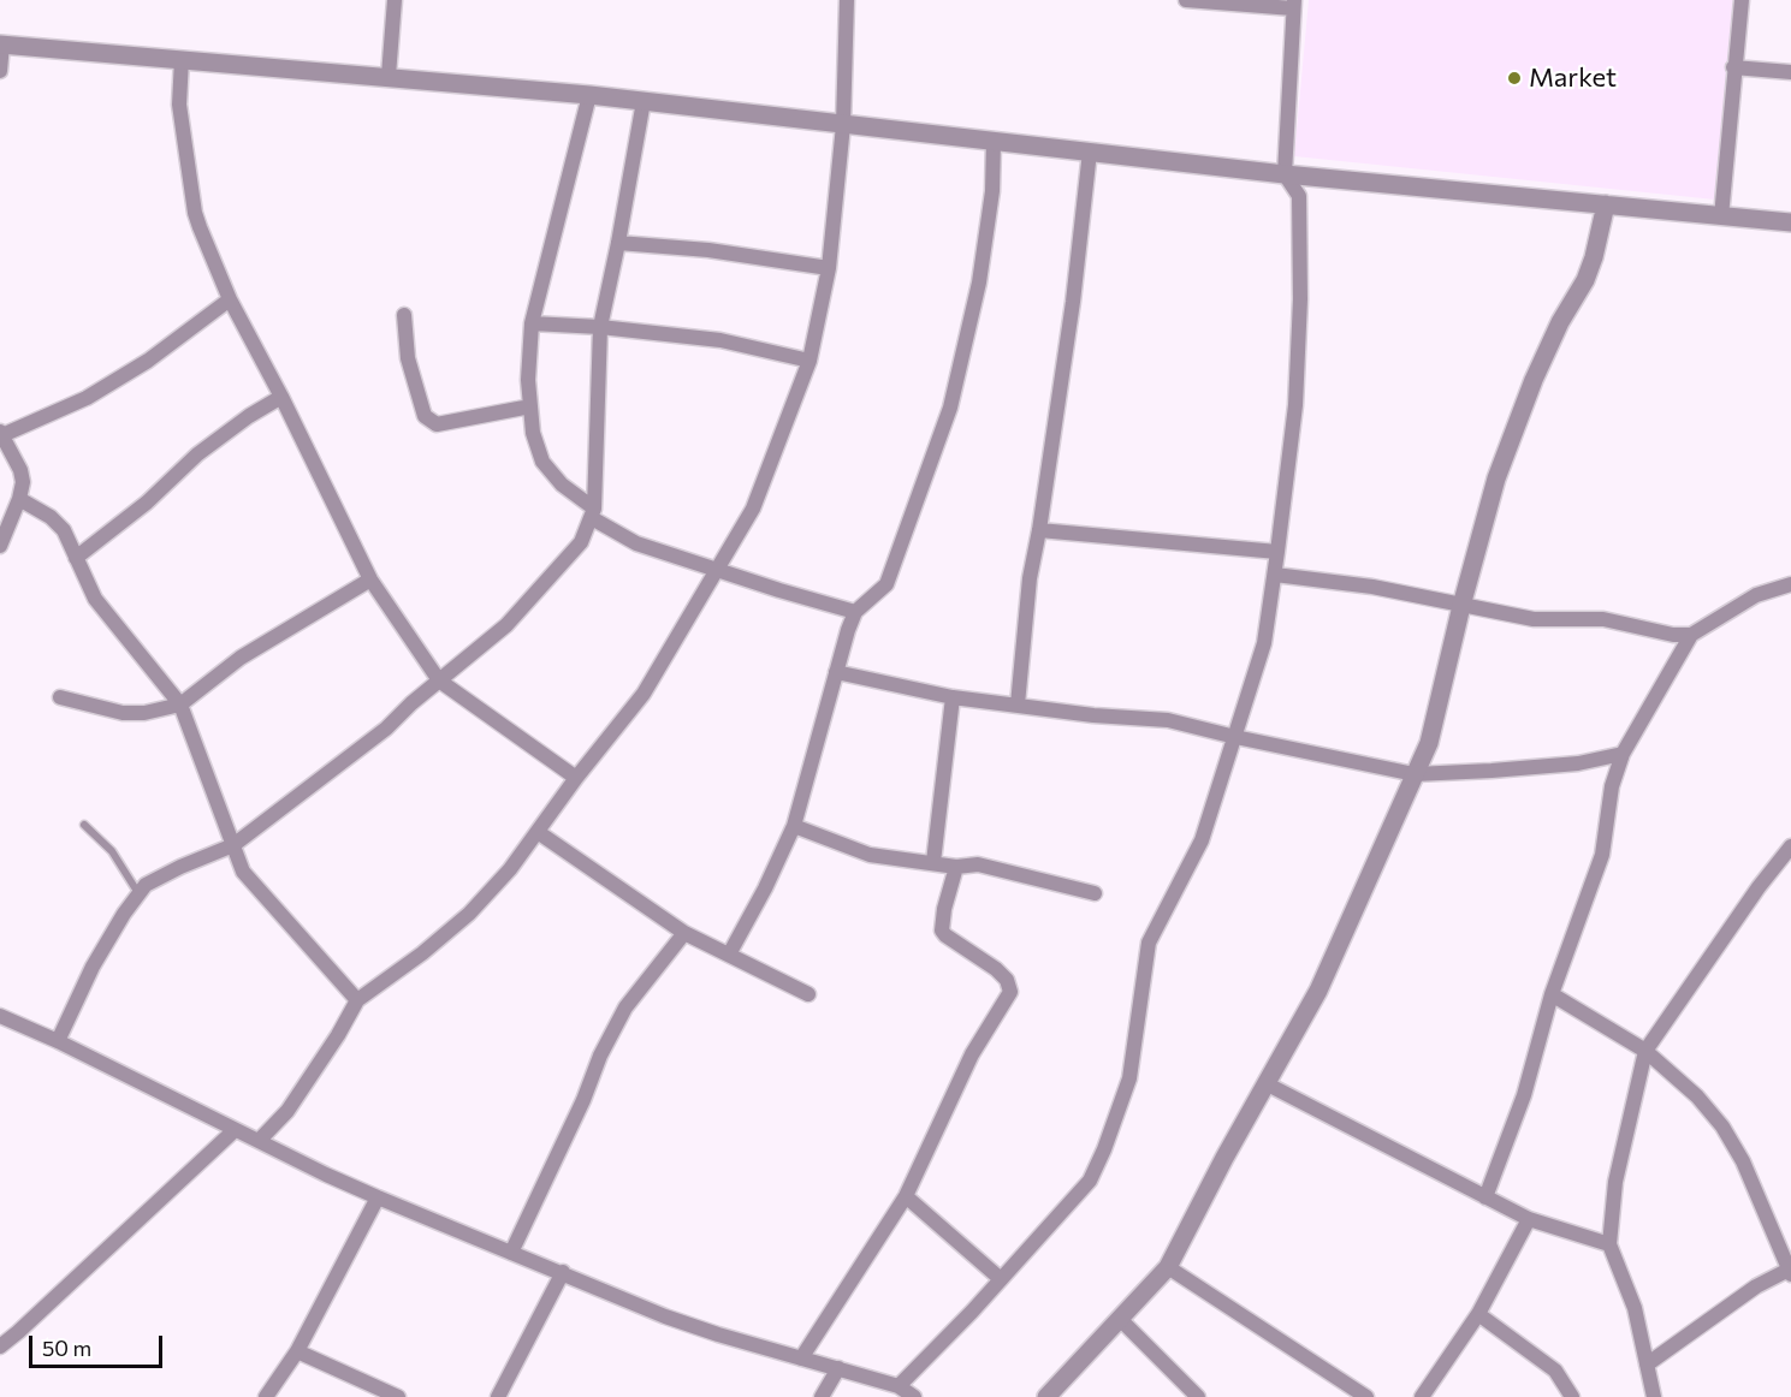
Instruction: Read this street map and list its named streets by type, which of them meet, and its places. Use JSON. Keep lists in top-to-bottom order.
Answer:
{
  "places": ["Market"],
  "scale_bar": "50 m"
}
